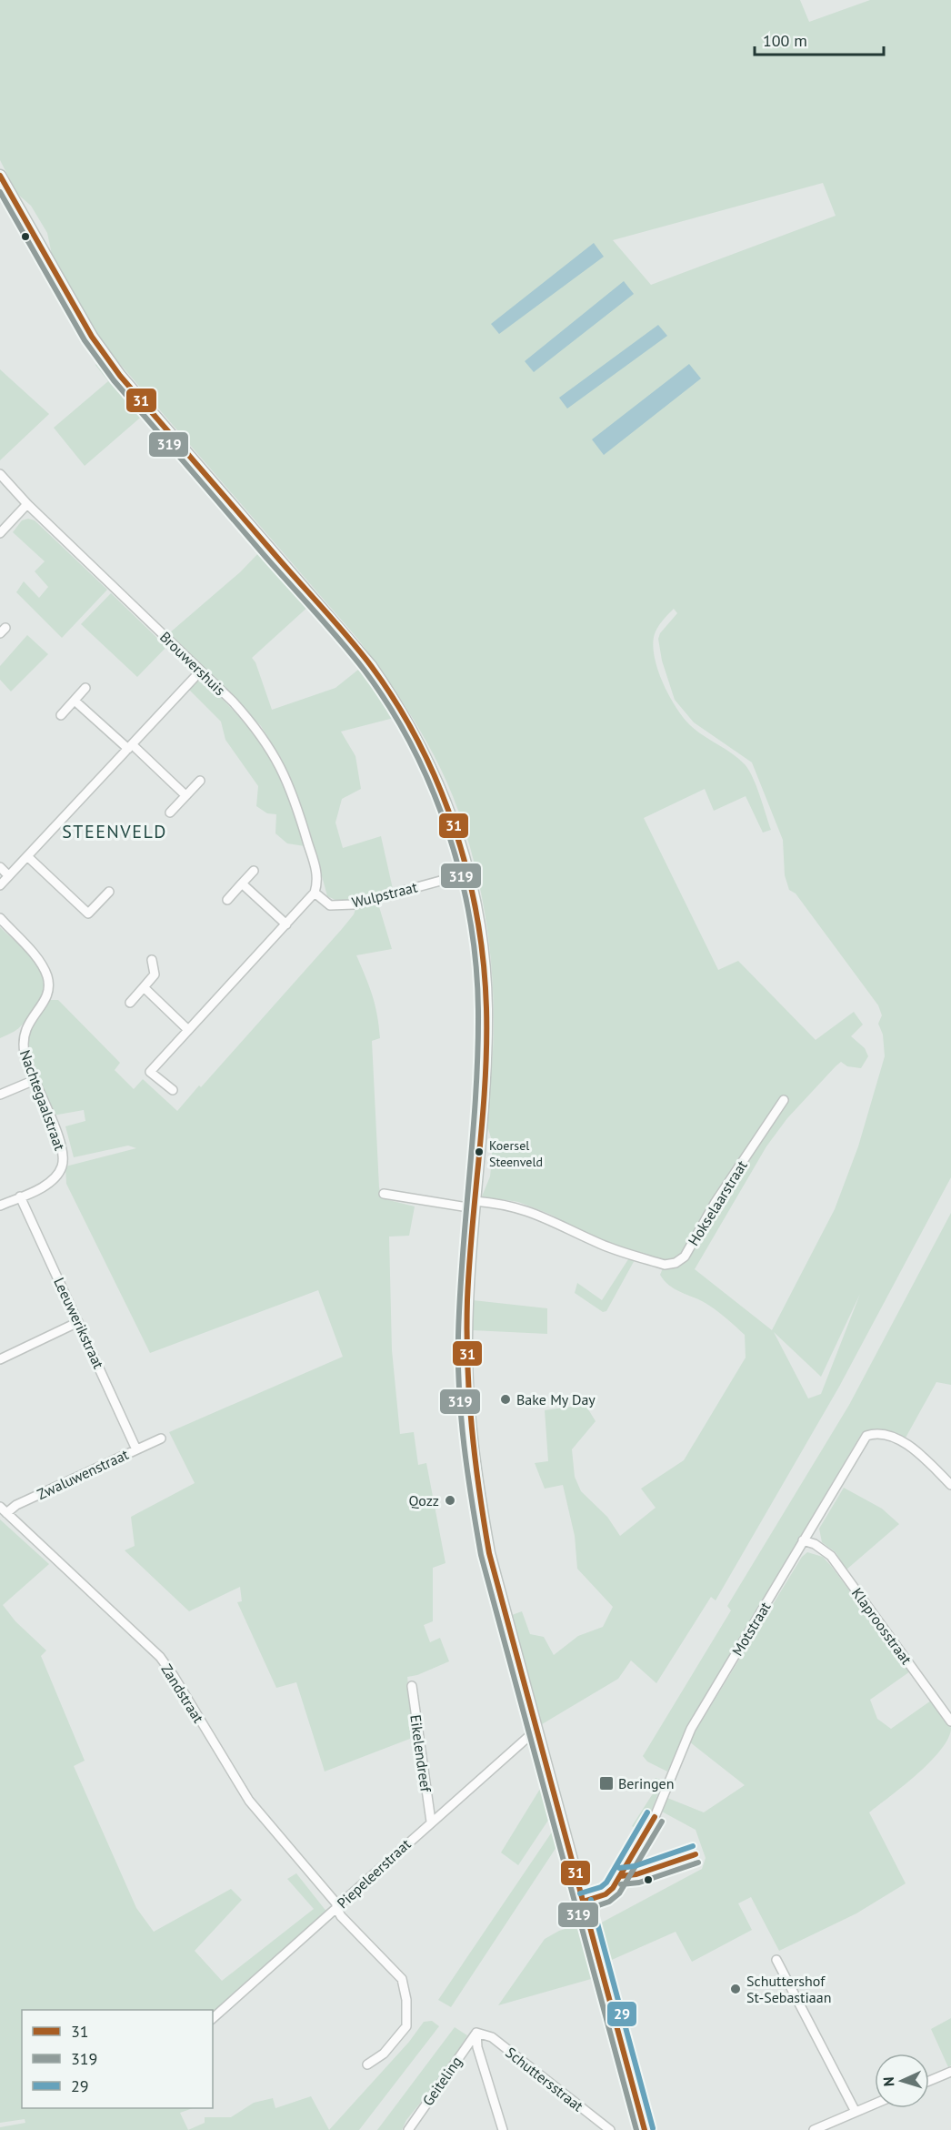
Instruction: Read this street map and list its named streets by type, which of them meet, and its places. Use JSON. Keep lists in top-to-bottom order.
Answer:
{
  "streets": {
    "street": [
      "Brouwershuis",
      "Wulpstraat",
      "Nachtegaalstraat",
      "Hokselaarstraat",
      "Leeuwerikstraat",
      "Zwaluwenstraat",
      "Klaproosstraat",
      "Motstraat",
      "Zandstraat",
      "Eikelendreef",
      "Piepeleerstraat",
      "Schuttersstraat",
      "Geiteling"
    ]
  },
  "crossings": [
    ["Brouwershuis", "Wulpstraat"],
    ["Nachtegaalstraat", "Leeuwerikstraat"],
    ["Leeuwerikstraat", "Zwaluwenstraat"],
    ["Zwaluwenstraat", "Zandstraat"],
    ["Klaproosstraat", "Motstraat"],
    ["Zandstraat", "Piepeleerstraat"],
    ["Eikelendreef", "Piepeleerstraat"],
    ["Schuttersstraat", "Geiteling"]
  ],
  "districts": ["STEENVELD"],
  "places": {
    "other": [
      "Koersel Steenveld",
      "Bake My Day",
      "Qozz",
      "Schuttershof St-Sebastiaan"
    ],
    "transit": ["Beringen"]
  },
  "lines": ["transit line 31", "transit line 319", "transit line 29"],
  "legend": ["31", "319", "29"],
  "scale_bar": "100 m",
  "north": "left"
}
